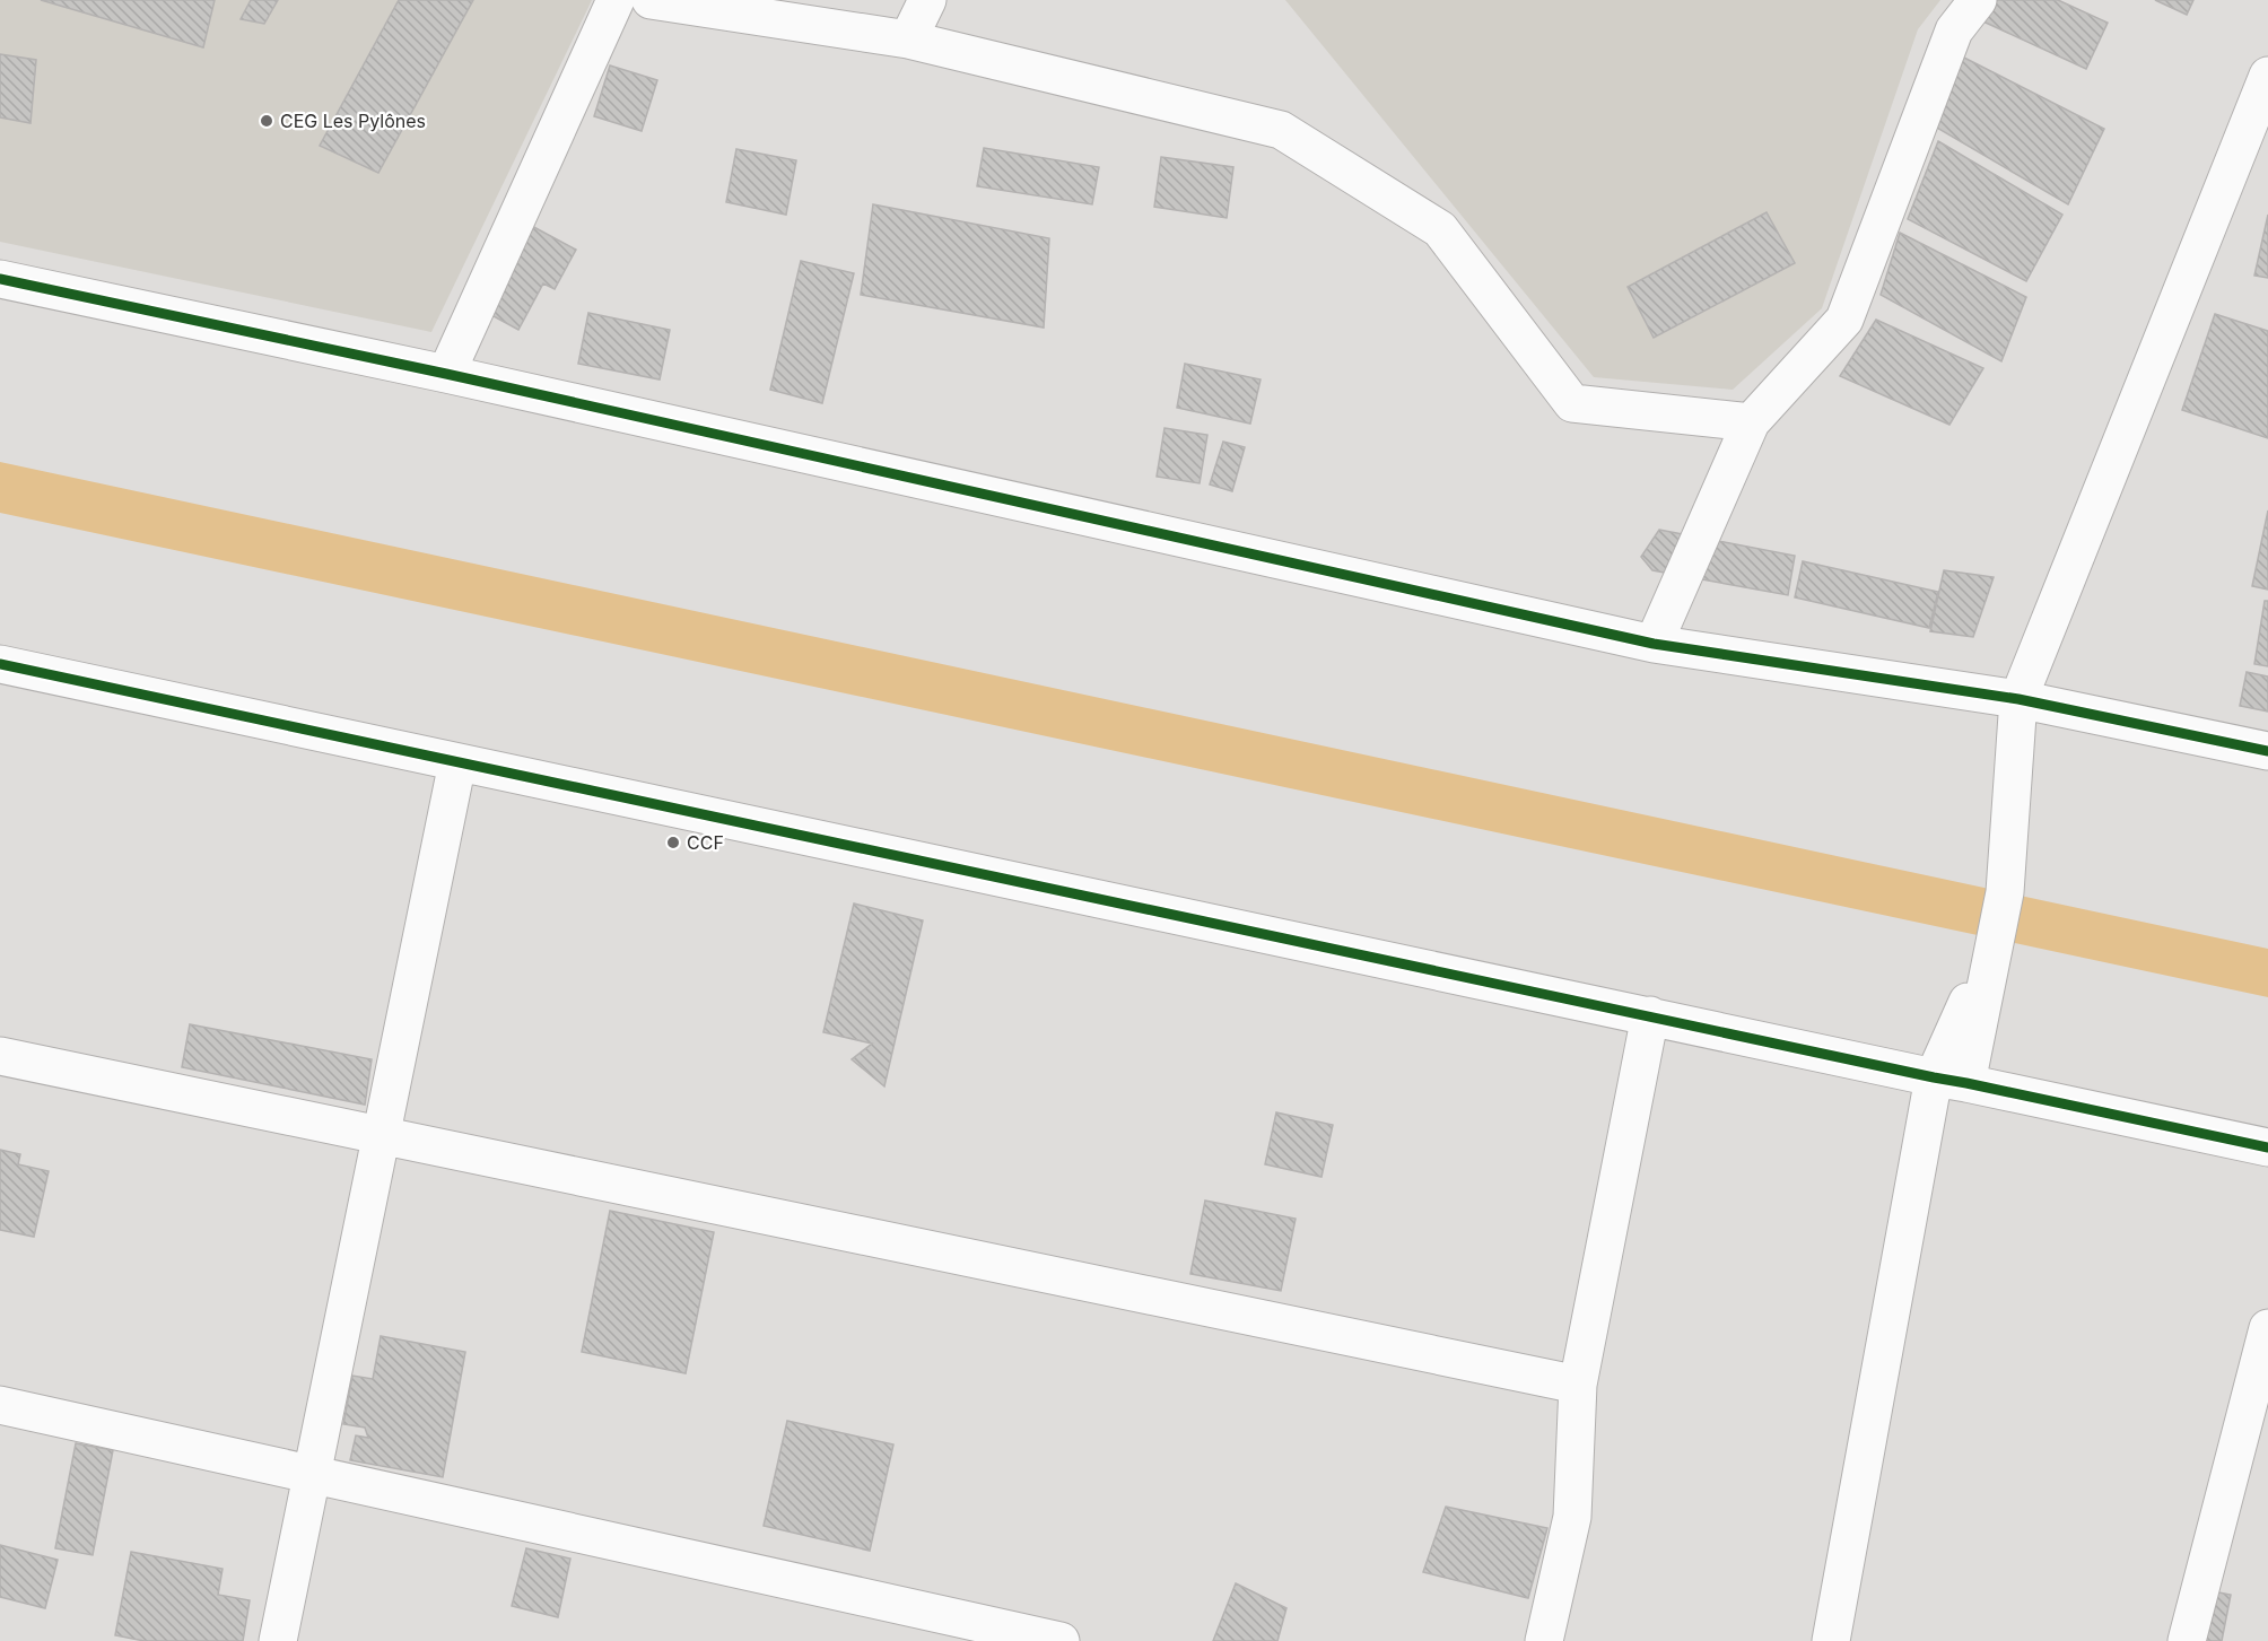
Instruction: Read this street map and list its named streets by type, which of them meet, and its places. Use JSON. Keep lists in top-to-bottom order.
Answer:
{
  "places": ["CEG Les Pylônes", "CCF"]
}
